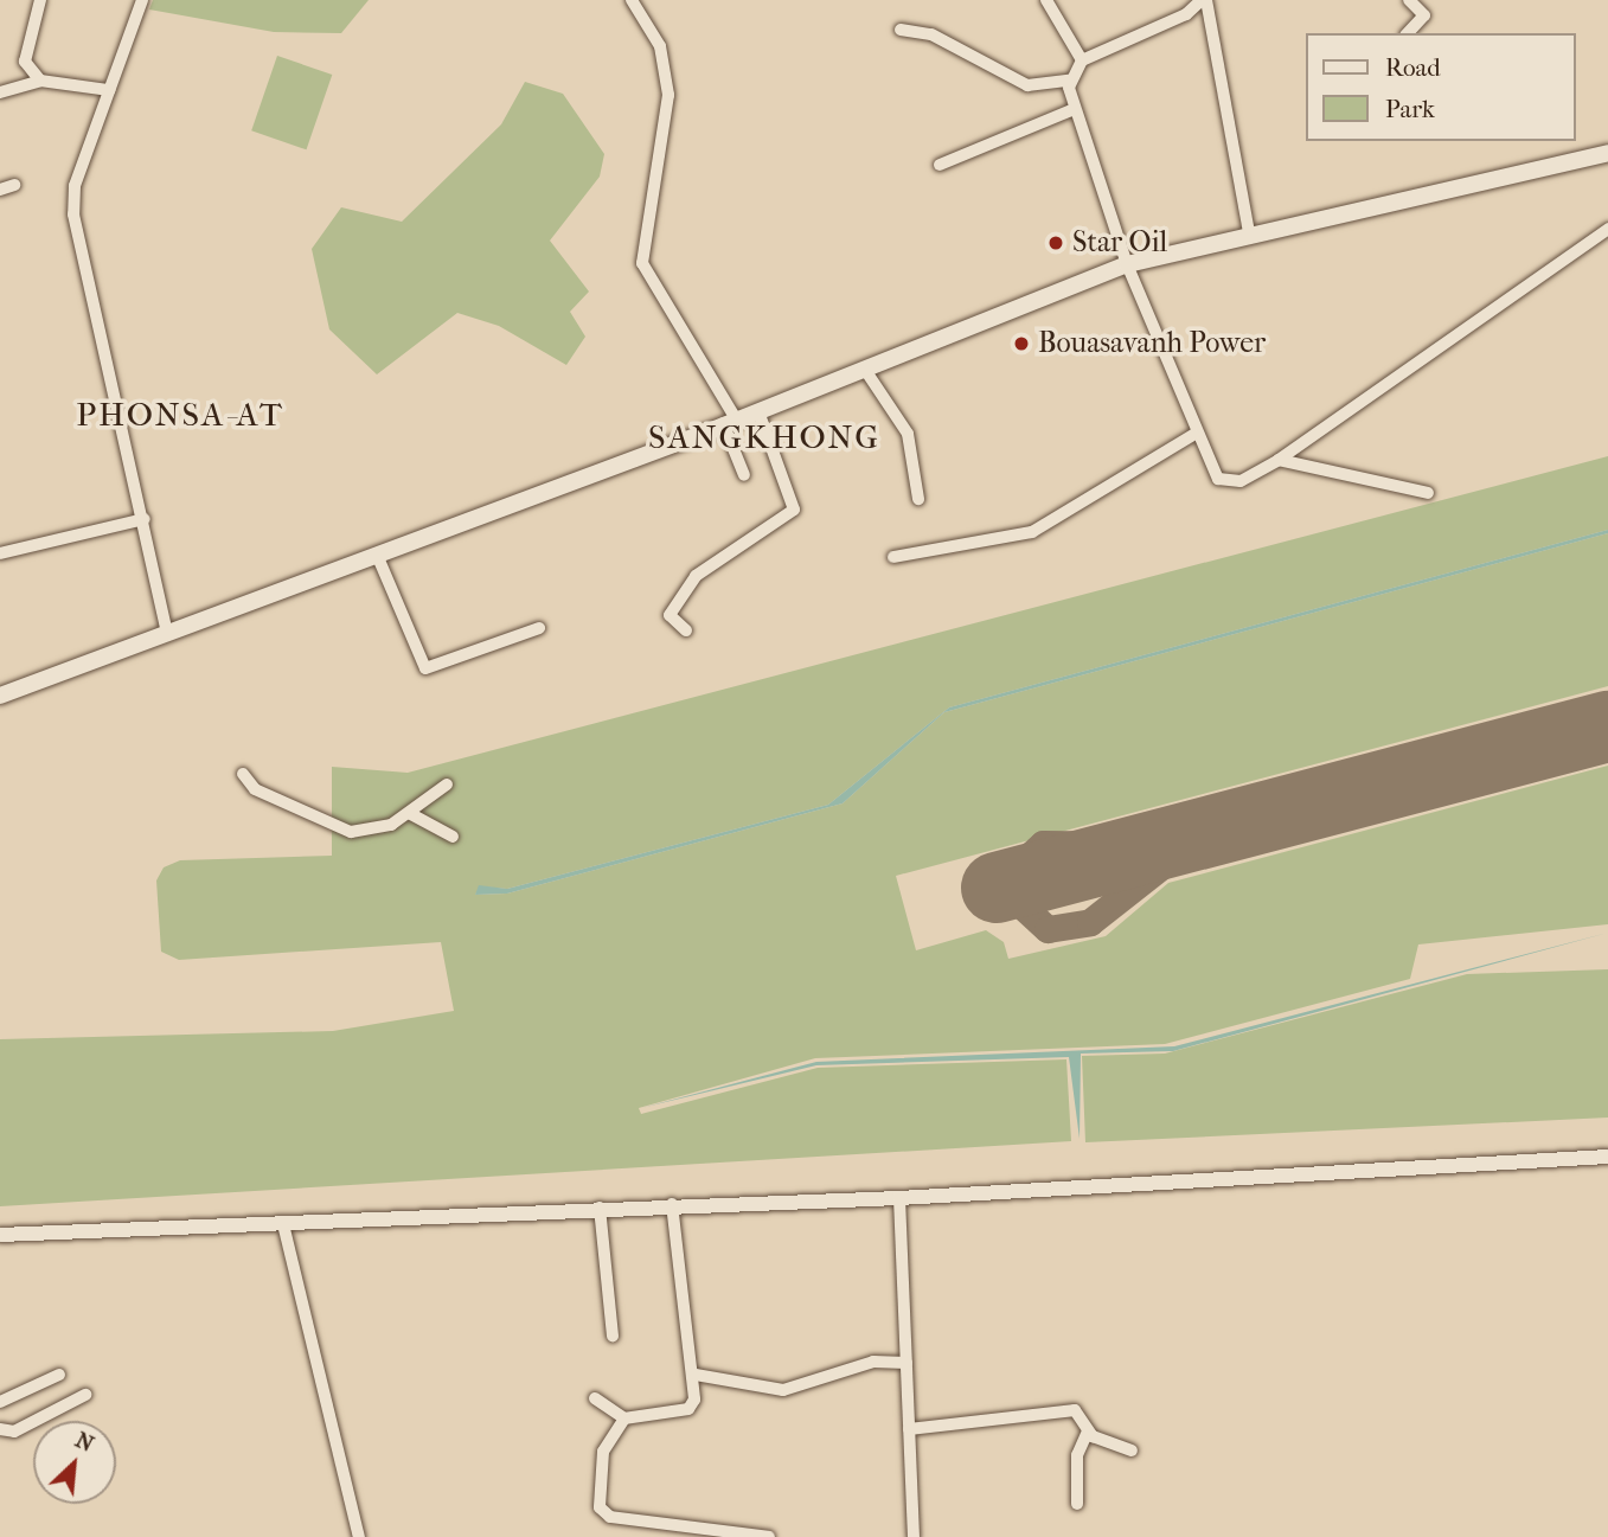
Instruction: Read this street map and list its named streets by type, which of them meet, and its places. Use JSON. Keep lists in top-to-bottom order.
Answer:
{
  "districts": ["PHONSA-AT", "SANGKHONG"],
  "places": ["Star Oil", "Bouasavanh Power"],
  "legend": ["Road", "Park"],
  "north": "top right"
}
